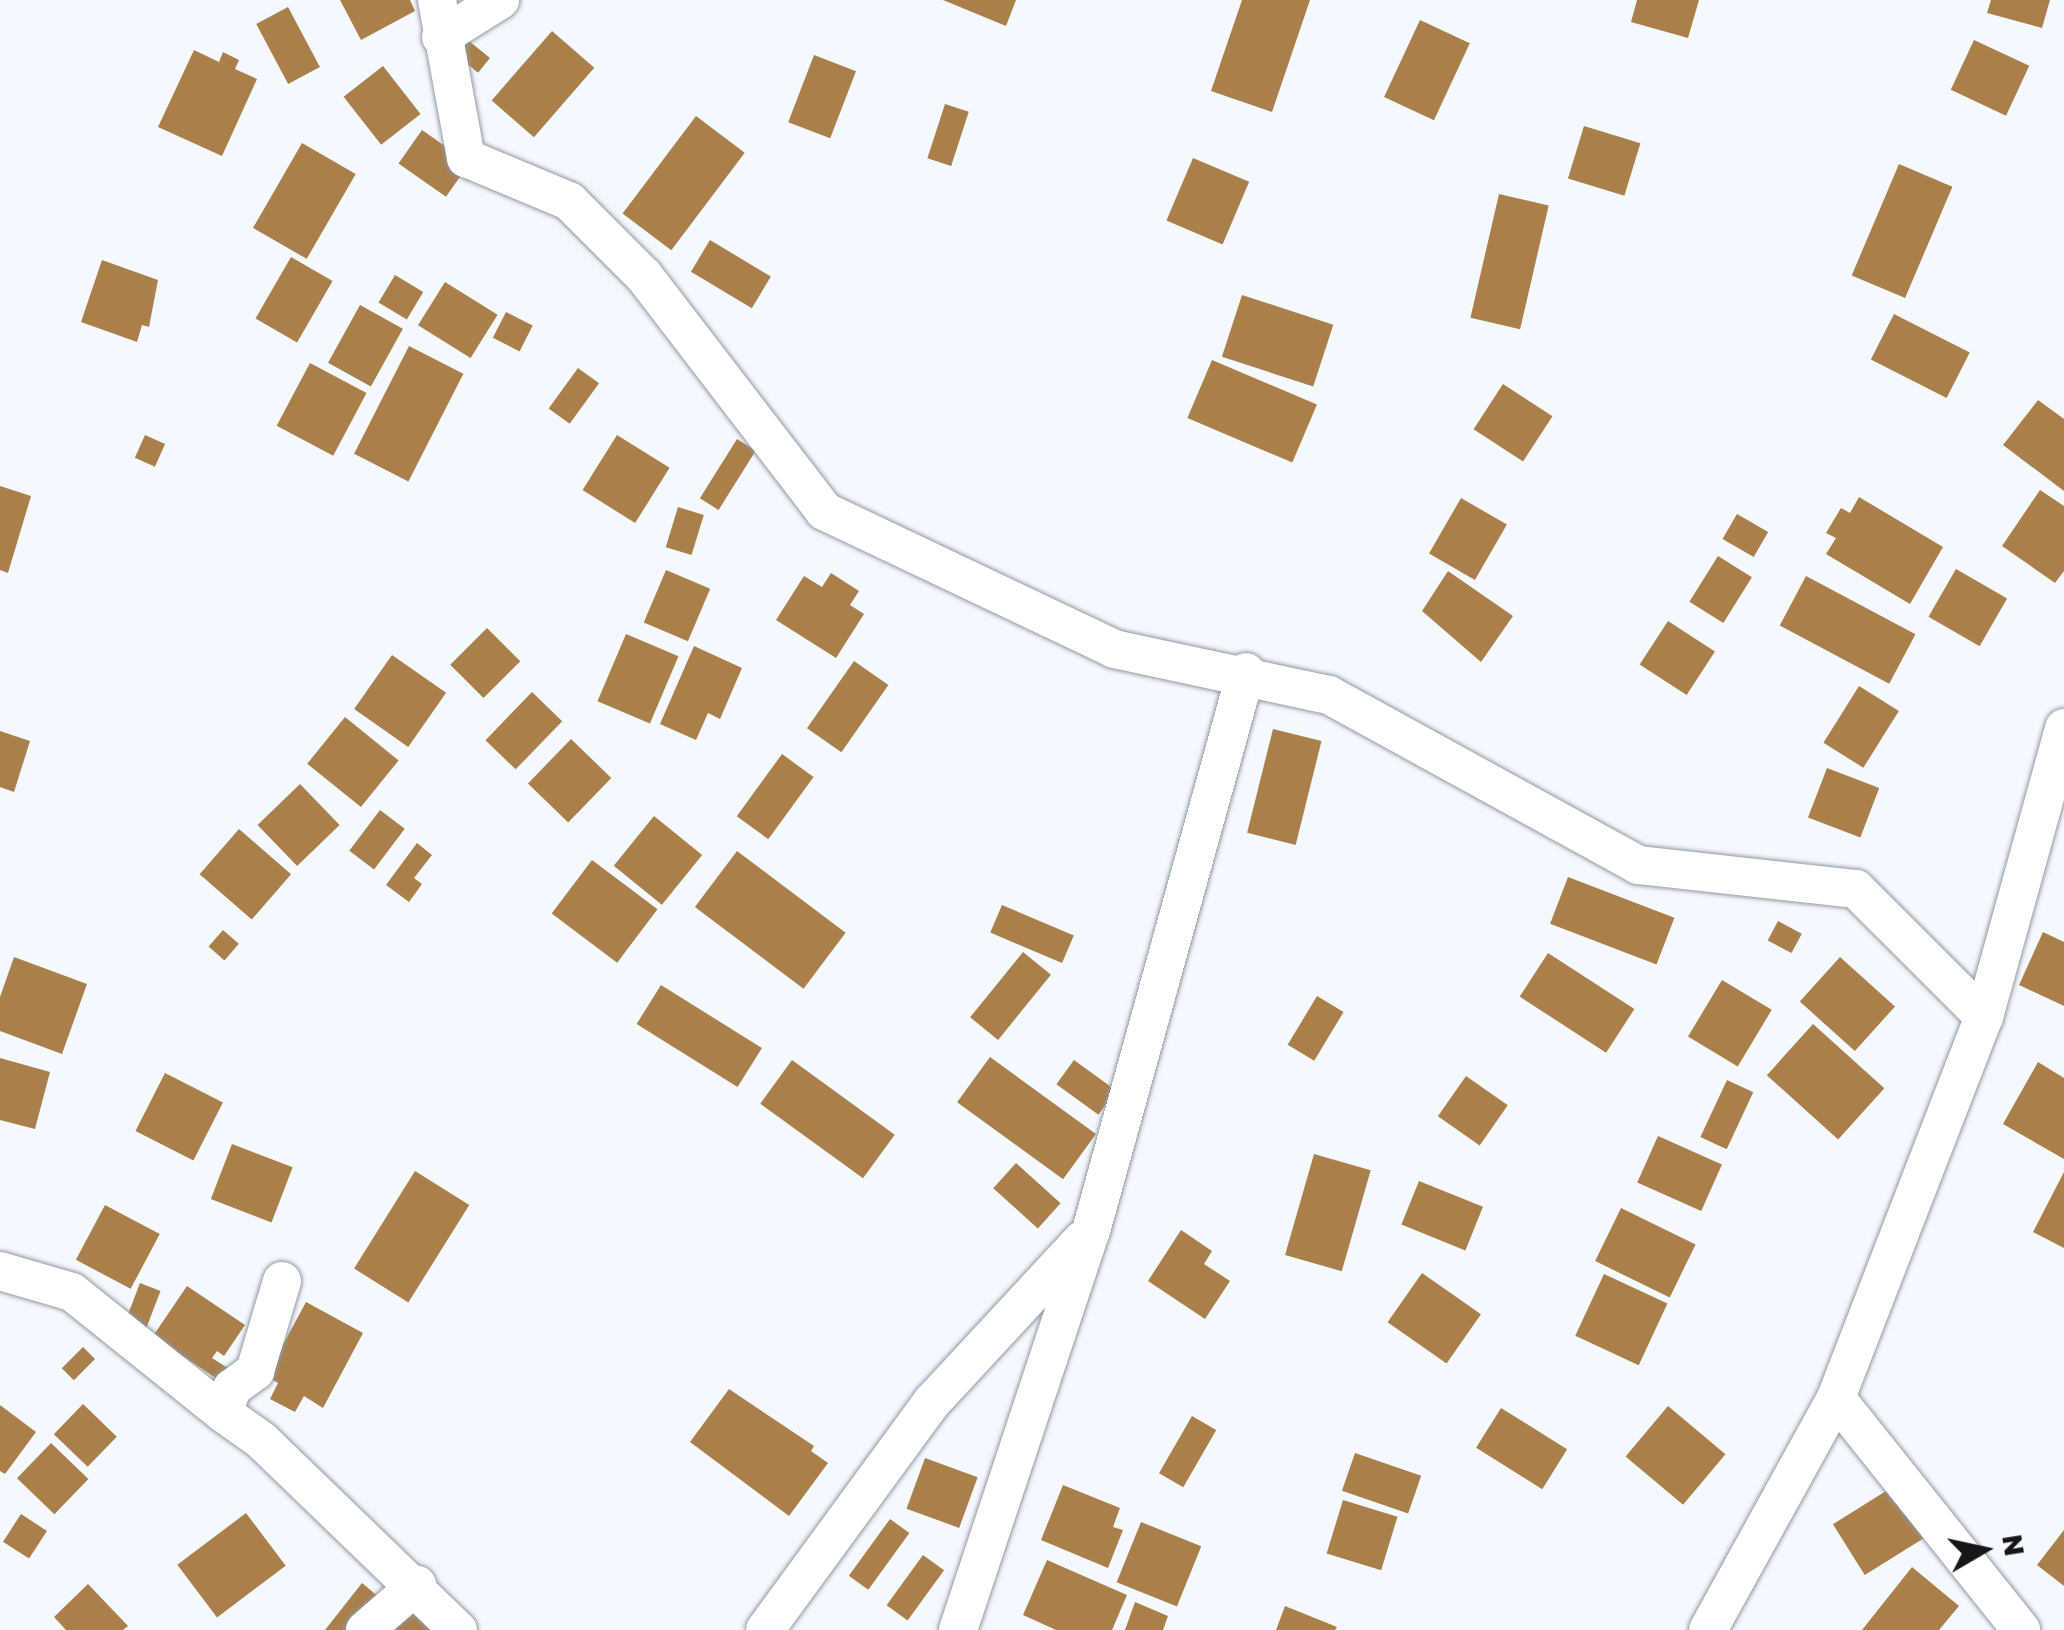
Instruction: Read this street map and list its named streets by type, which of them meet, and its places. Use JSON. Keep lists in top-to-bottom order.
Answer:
{
  "north": "right"
}
